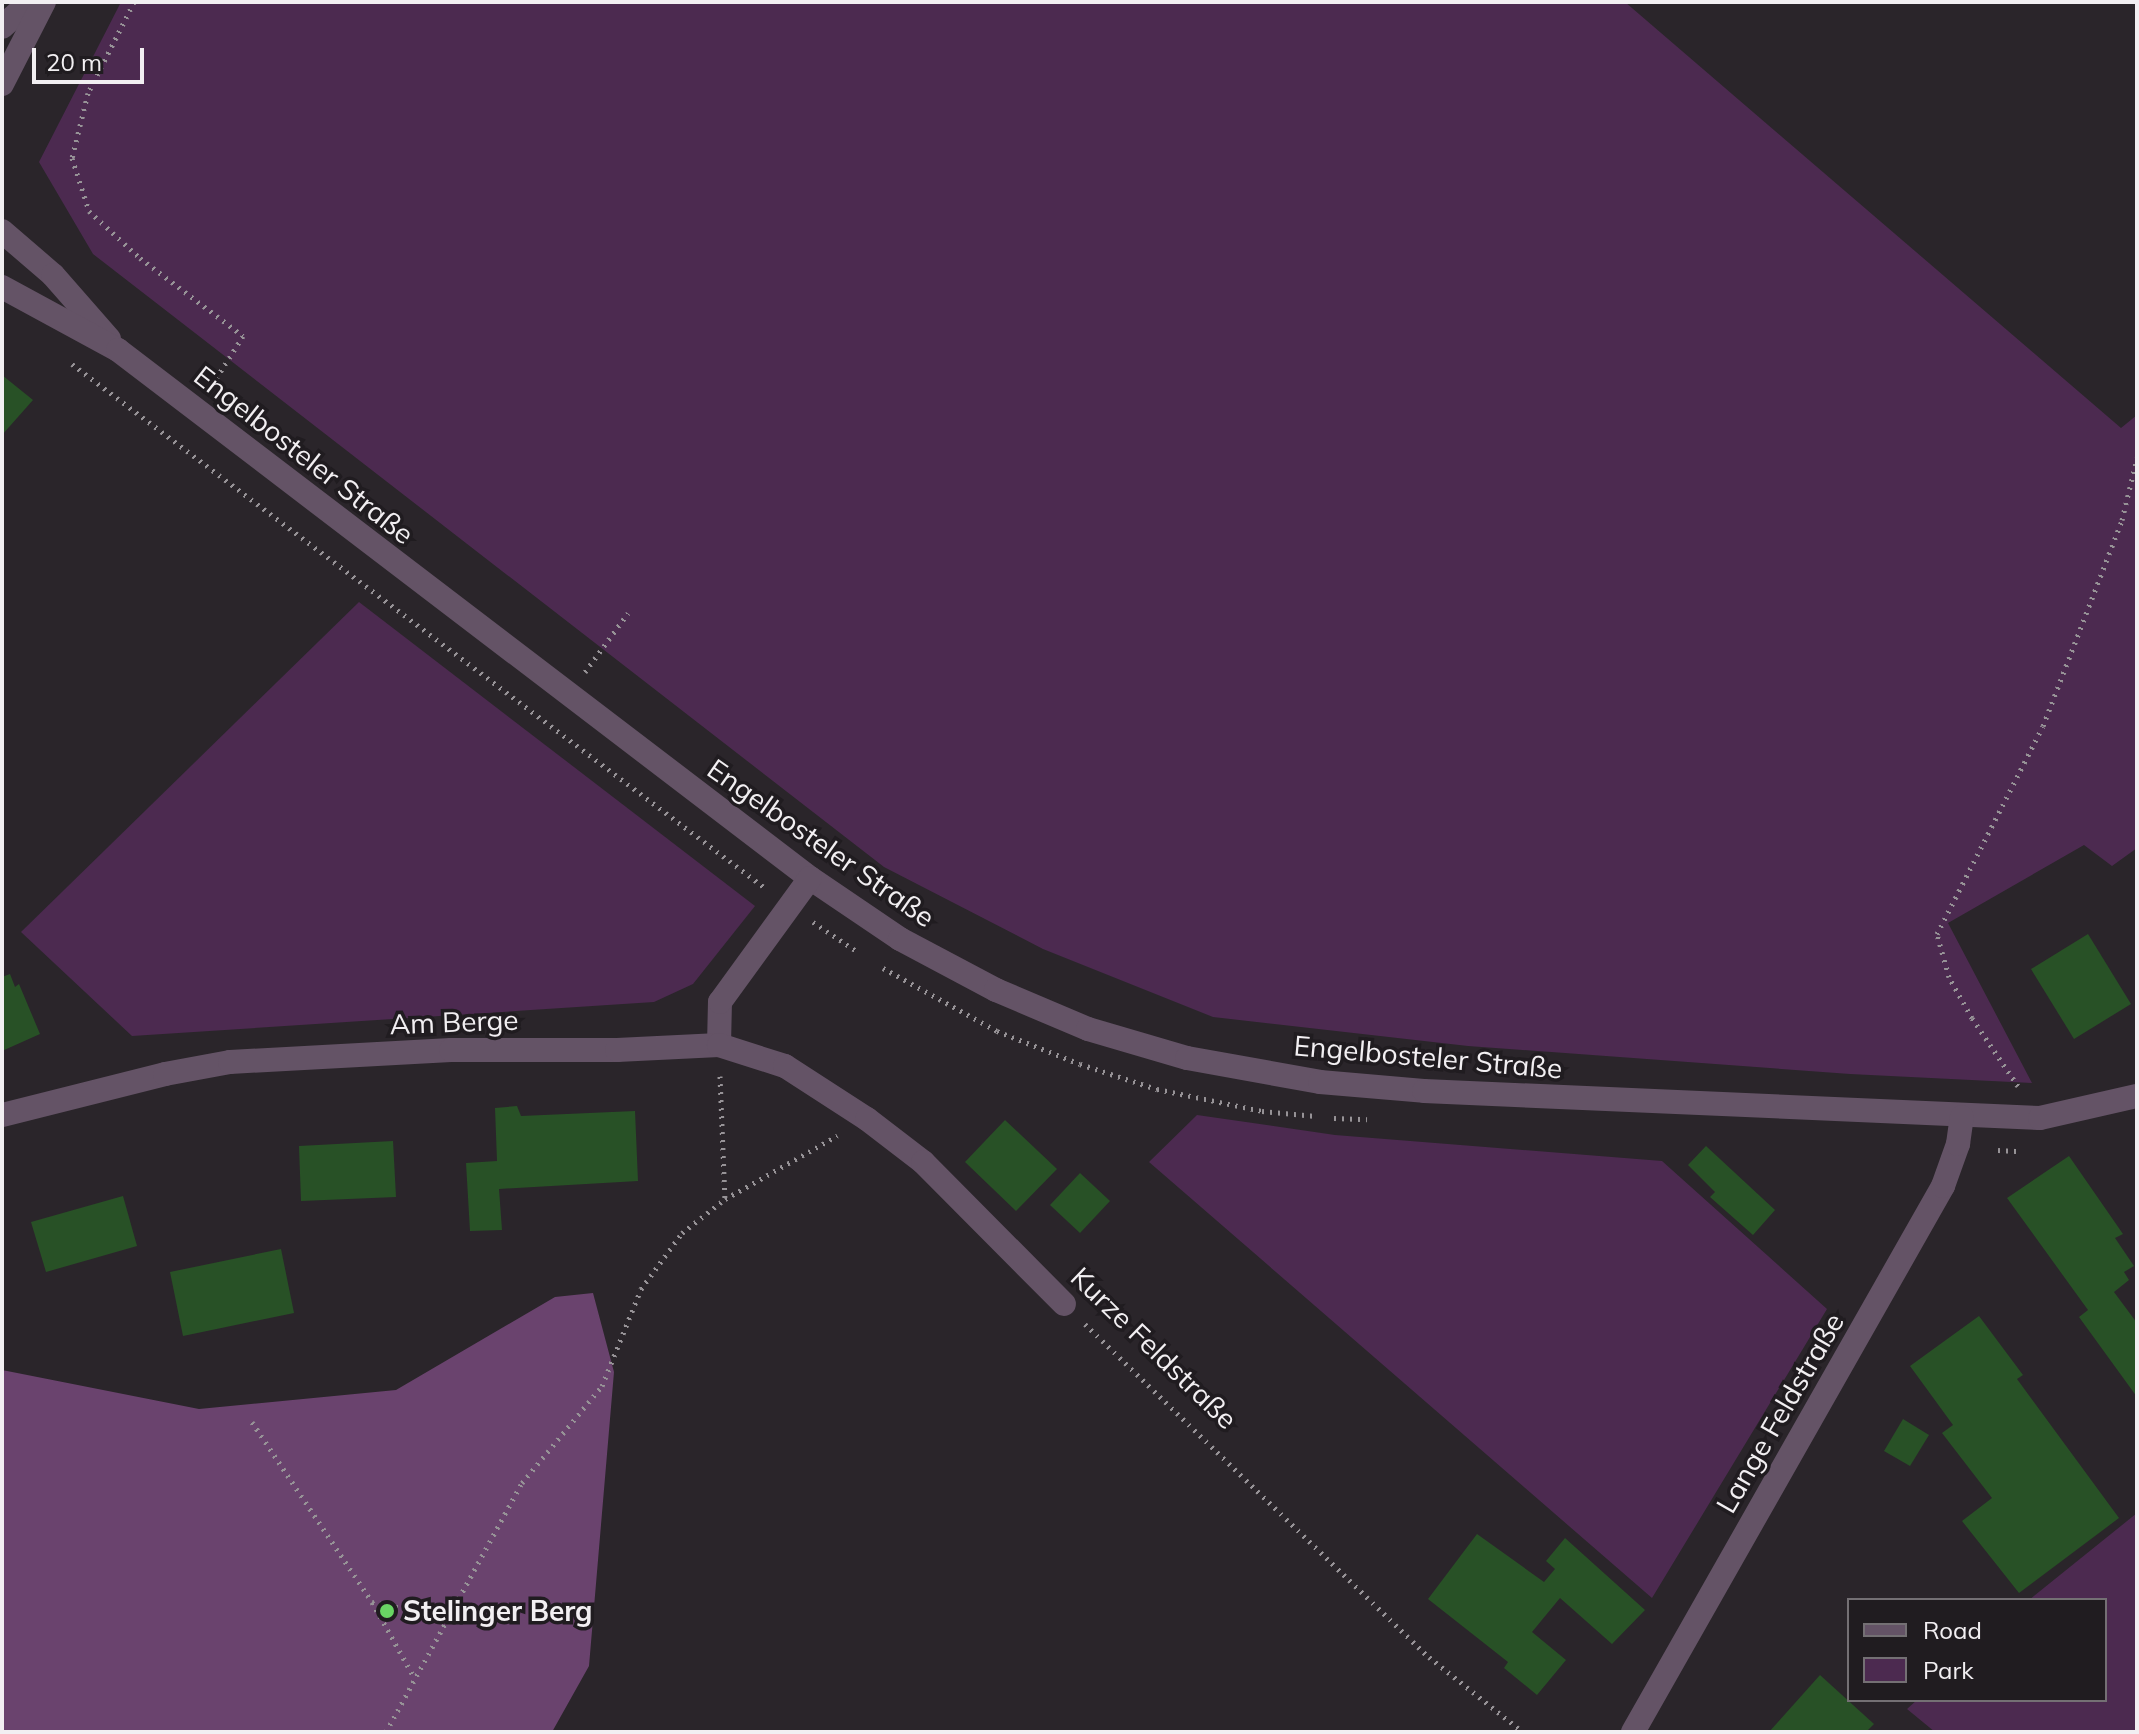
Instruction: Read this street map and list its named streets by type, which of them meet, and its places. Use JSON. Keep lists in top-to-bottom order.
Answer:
{
  "streets": {
    "street": [
      "Engelbosteler Straße",
      "Am Berge",
      "Kurze Feldstraße",
      "Lange Feldstraße"
    ]
  },
  "crossings": [
    ["Engelbosteler Straße", "Lange Feldstraße"],
    ["Am Berge", "Kurze Feldstraße"]
  ],
  "places": ["Stelinger Berg"],
  "legend": ["Road", "Park"],
  "scale_bar": "20 m"
}
